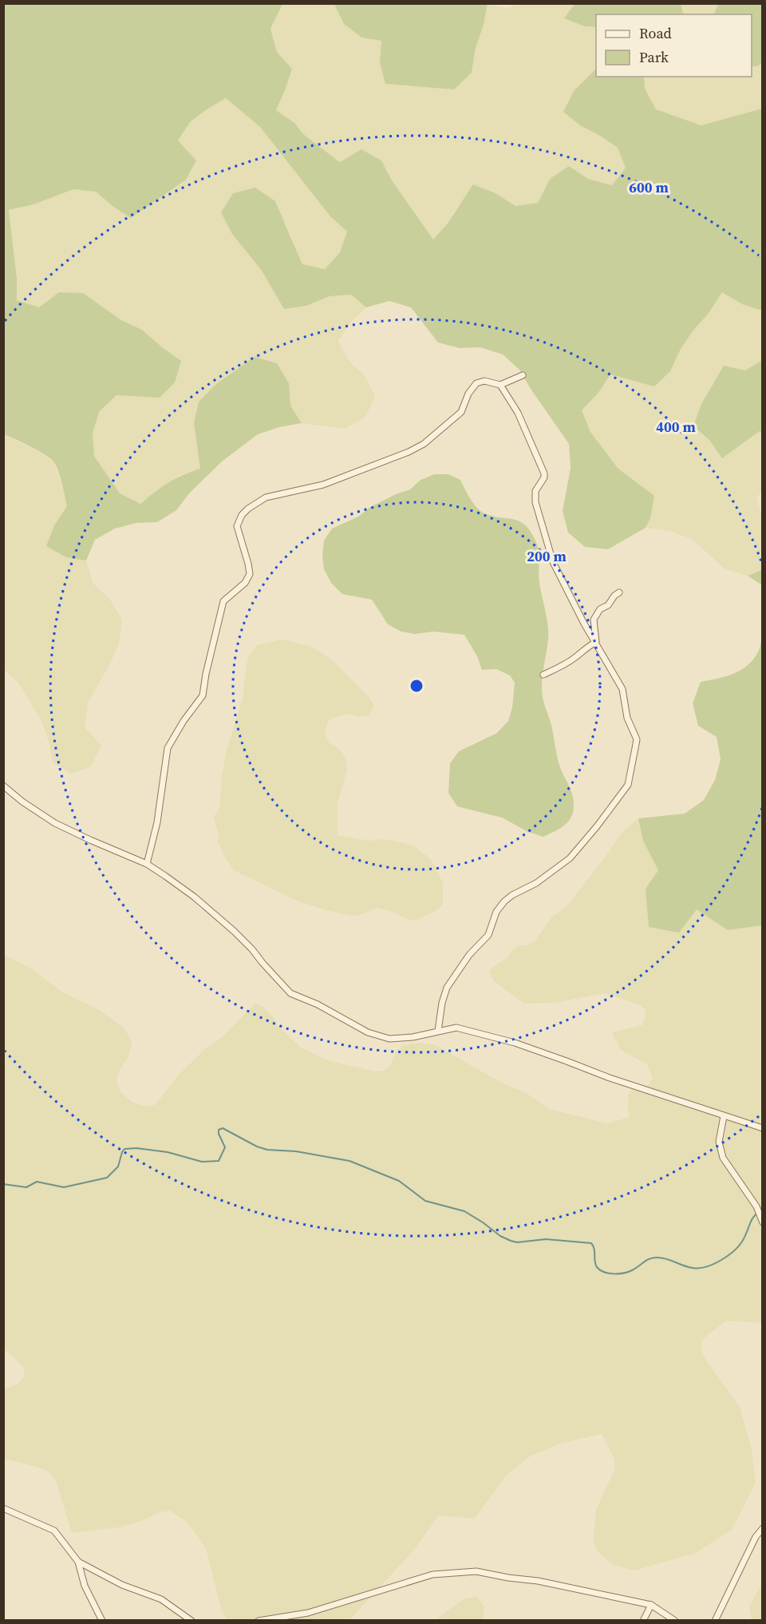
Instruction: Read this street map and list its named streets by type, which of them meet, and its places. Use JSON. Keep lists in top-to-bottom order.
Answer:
{
  "legend": ["Road", "Park"],
  "rings": ["600 m", "400 m", "200 m"]
}
